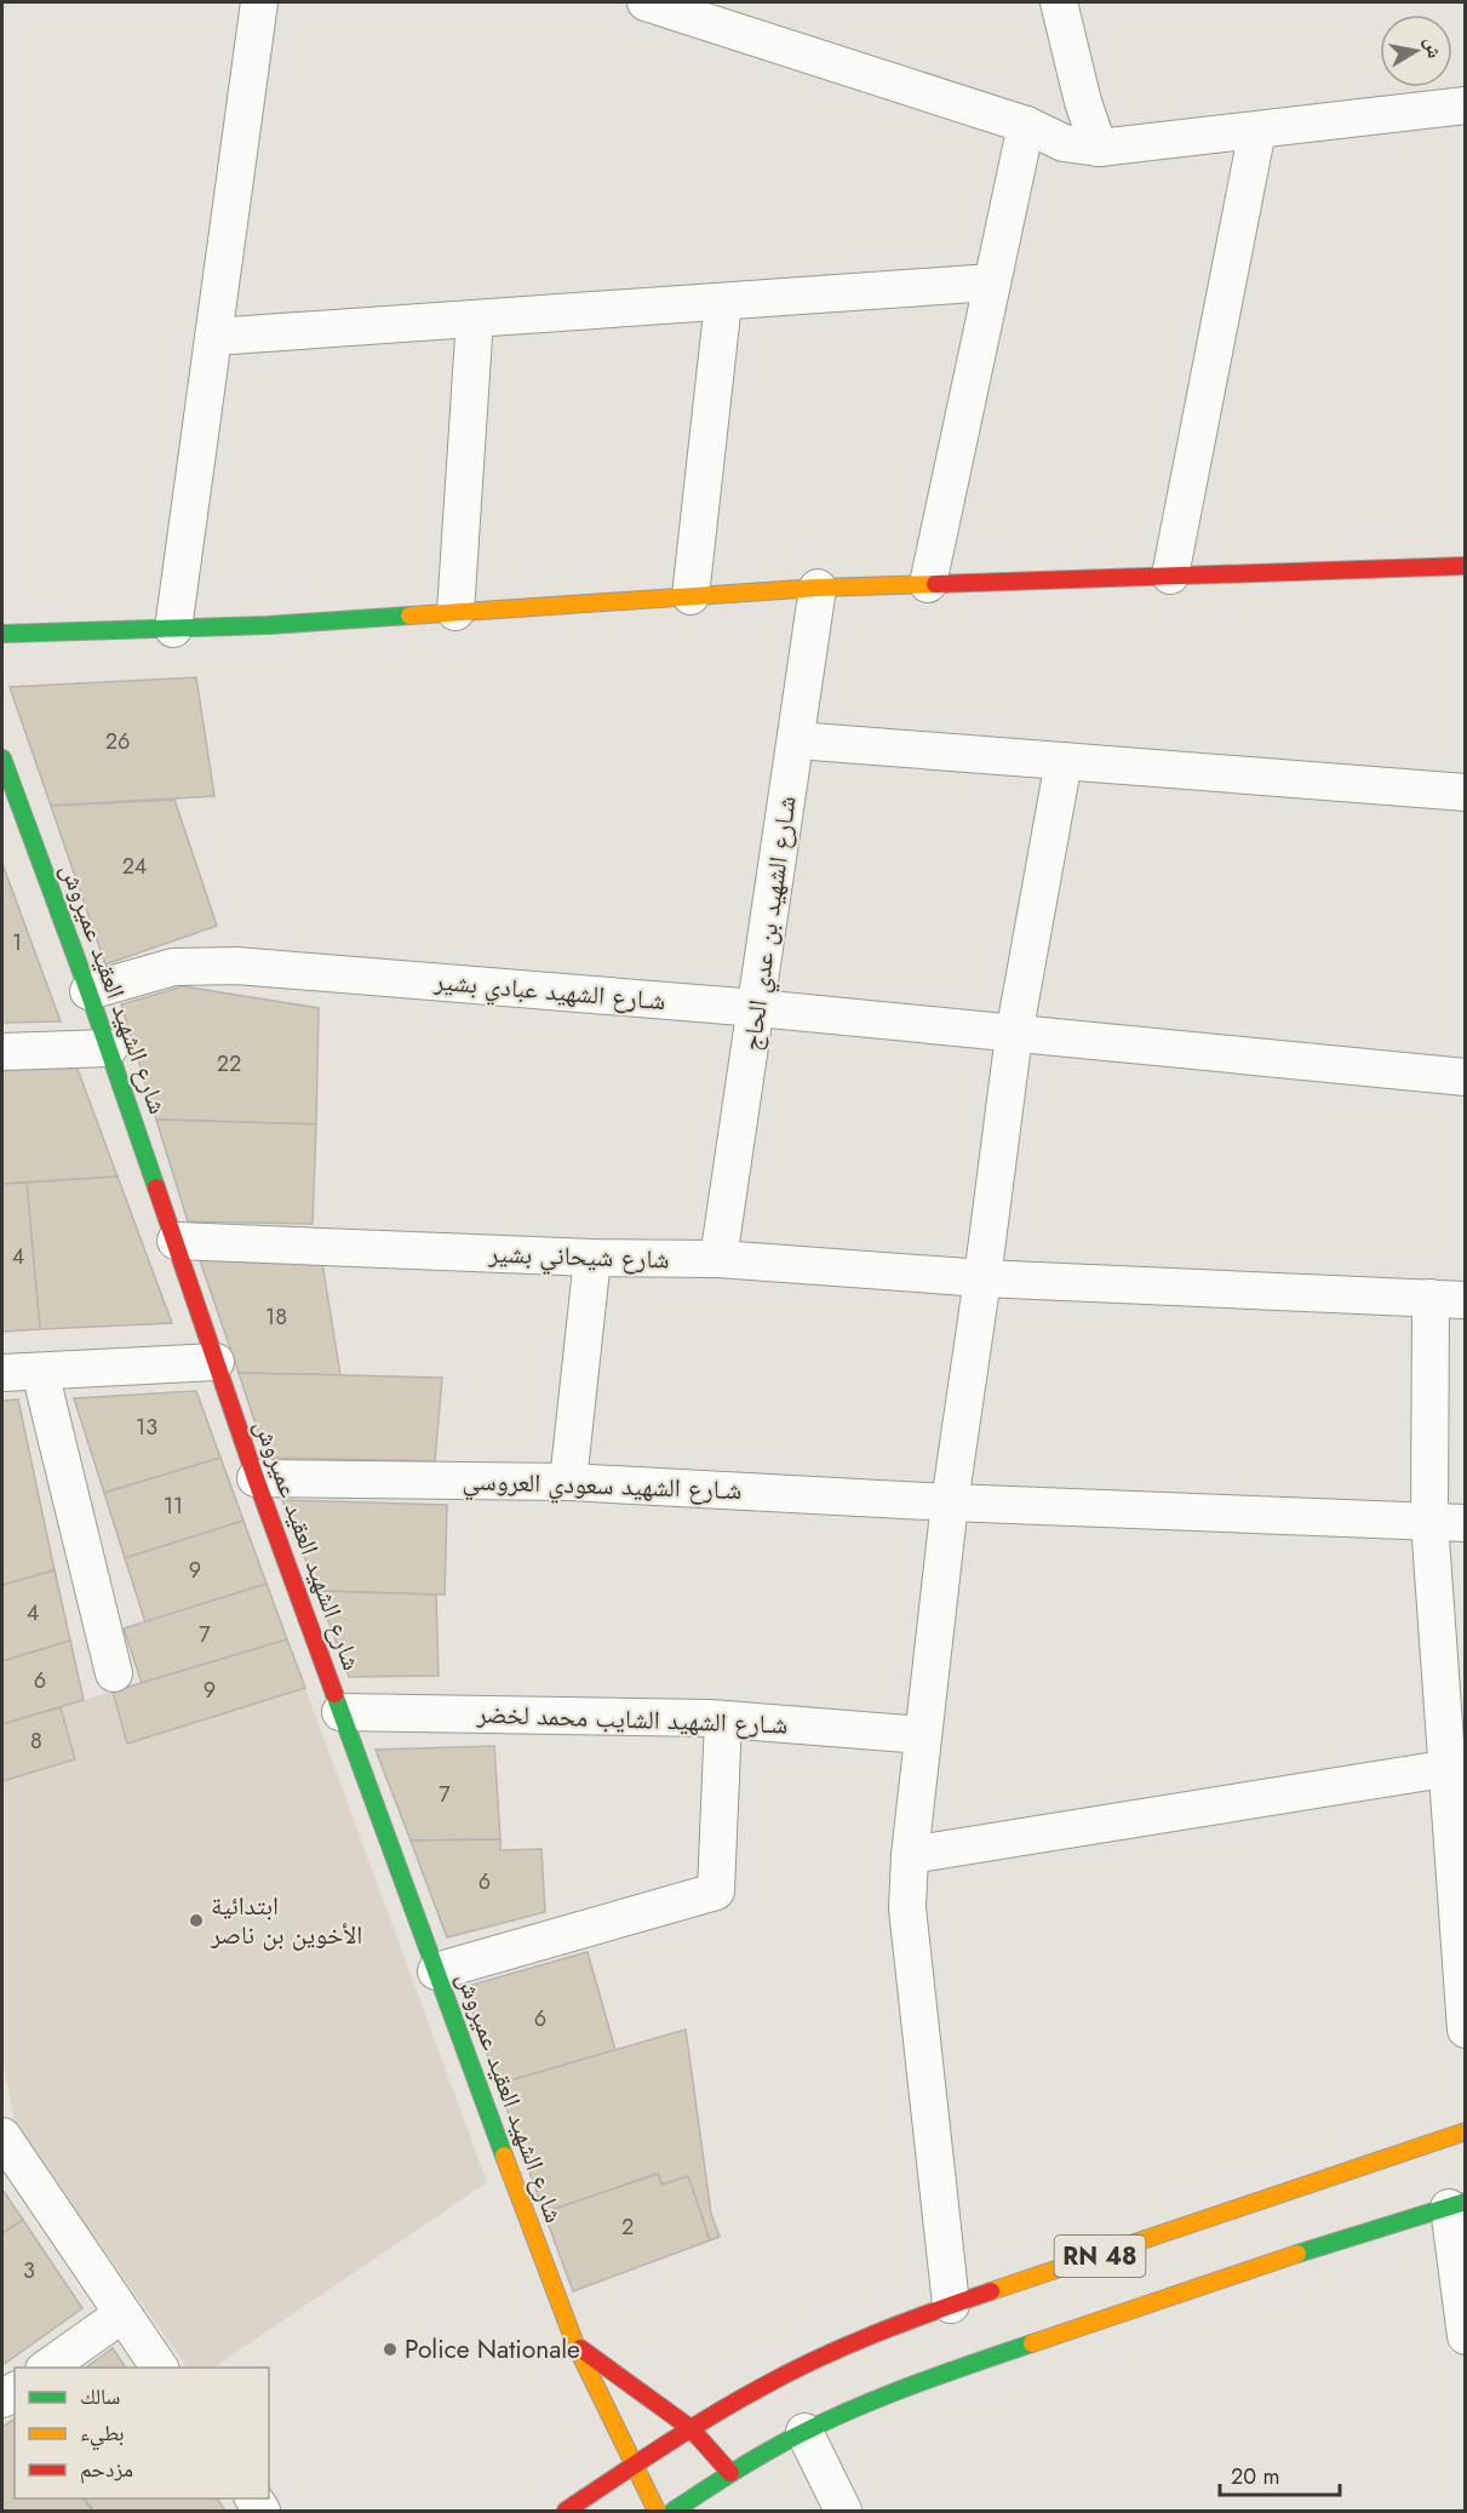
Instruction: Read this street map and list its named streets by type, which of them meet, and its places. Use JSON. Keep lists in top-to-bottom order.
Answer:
{
  "streets": {
    "main road": ["شارع الشهيد العقيد عميروش", "RN 48"],
    "street": [
      "شـارع الشهيد بن عدي الحاج",
      "شـارع الشهيد عبادي بشير",
      "شارع شيحاني بشير",
      "شـارع الشهيد سعودي العروسي",
      "شـارع الشهيد الشايب محمد لخضر"
    ]
  },
  "crossings": [
    ["شـارع الشهيد بن عدي الحاج", "شـارع الشهيد عبادي بشير"],
    ["شـارع الشهيد بن عدي الحاج", "شارع شيحاني بشير"],
    ["شارع الشهيد العقيد عميروش", "شـارع الشهيد عبادي بشير"],
    ["شارع الشهيد العقيد عميروش", "شارع شيحاني بشير"],
    ["شارع الشهيد العقيد عميروش", "شـارع الشهيد سعودي العروسي"],
    ["شارع الشهيد العقيد عميروش", "شـارع الشهيد الشايب محمد لخضر"],
    ["شارع الشهيد العقيد عميروش", "RN 48"]
  ],
  "places": ["ابتدائية الأخوين بن ناصر", "Police Nationale"],
  "house_numbers": [
    "26",
    "24",
    "1",
    "22",
    "4",
    "18",
    "13",
    "11",
    "9",
    "4",
    "7",
    "6",
    "9",
    "8",
    "7",
    "6",
    "6",
    "2",
    "3"
  ],
  "legend": ["سالك", "بطيء", "مزدحم"],
  "scale_bar": "20 m",
  "north": "right"
}
